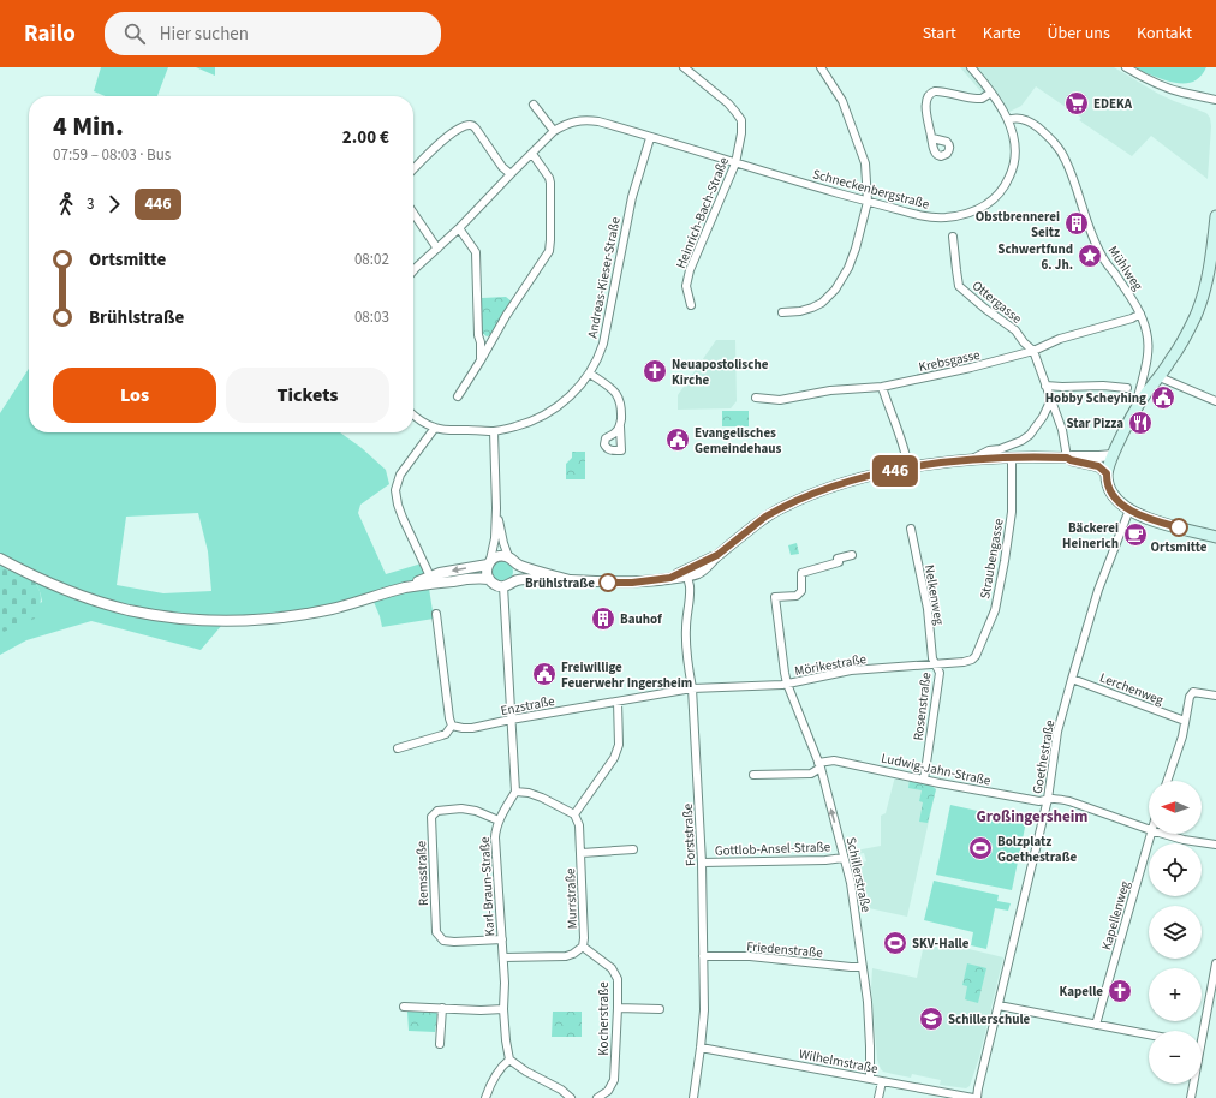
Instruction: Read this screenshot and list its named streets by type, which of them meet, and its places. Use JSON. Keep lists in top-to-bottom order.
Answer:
{
  "streets": {
    "street": [
      "Schneckenbergstraße",
      "Heinrich-Bach-Straße",
      "Mühlweg",
      "Andreas-Kieser-Straße",
      "Ottergasse",
      "Krebsgasse",
      "Straubengasse",
      "Nelkenweg",
      "Mörikestraße",
      "Lerchenweg",
      "Enzstraße",
      "Rosenstraße",
      "Goethestraße",
      "Ludwig-Jahn-Straße",
      "Forststraße",
      "Gottlob-Ansel-Straße",
      "Remsstraße",
      "Schillerstraße",
      "Karl-Braun-Straße",
      "Murrstraße",
      "Kapellenweg",
      "Friedenstraße",
      "Kocherstraße",
      "Wilhelmstraße"
    ]
  },
  "crossings": [
    ["Schneckenbergstraße", "Heinrich-Bach-Straße"],
    ["Schneckenbergstraße", "Mühlweg"],
    ["Schneckenbergstraße", "Andreas-Kieser-Straße"],
    ["Mühlweg", "Krebsgasse"],
    ["Ottergasse", "Krebsgasse"],
    ["Straubengasse", "Mörikestraße"],
    ["Nelkenweg", "Mörikestraße"],
    ["Nelkenweg", "Rosenstraße"],
    ["Mörikestraße", "Enzstraße"],
    ["Mörikestraße", "Rosenstraße"],
    ["Mörikestraße", "Forststraße"],
    ["Mörikestraße", "Schillerstraße"],
    ["Lerchenweg", "Goethestraße"],
    ["Enzstraße", "Forststraße"],
    ["Rosenstraße", "Ludwig-Jahn-Straße"],
    ["Goethestraße", "Ludwig-Jahn-Straße"],
    ["Ludwig-Jahn-Straße", "Schillerstraße"],
    ["Forststraße", "Gottlob-Ansel-Straße"],
    ["Forststraße", "Friedenstraße"],
    ["Forststraße", "Wilhelmstraße"],
    ["Gottlob-Ansel-Straße", "Schillerstraße"],
    ["Remsstraße", "Karl-Braun-Straße"],
    ["Schillerstraße", "Friedenstraße"],
    ["Schillerstraße", "Wilhelmstraße"],
    ["Karl-Braun-Straße", "Murrstraße"],
    ["Murrstraße", "Kocherstraße"]
  ],
  "districts": ["Großingersheim"],
  "places": {
    "supermarket": ["EDEKA"],
    "building": ["Obstbrennerei Seitz", "Bauhof"],
    "place": ["Schwertfund 6. Jh."],
    "church": ["Neuapostolische Kirche", "Kapelle"],
    "public building": ["Hobby Scheyhing", "Evangelisches Gemeindehaus", "Freiwillige Feuerwehr Ingersheim"],
    "restaurant": ["Star Pizza"],
    "other": ["Ortsmitte", "Brühlstraße"],
    "cafe": ["Bäckerei Heinerich"],
    "sports": ["Bolzplatz Goethestraße", "SKV-Halle"],
    "school or university": ["Schillerschule"]
  },
  "lines": ["bus line 446"],
  "north": "left",
  "page": {
    "header": "Railo",
    "search": "Hier suchen",
    "nav": [
      "Start",
      "Karte",
      "Über uns",
      "Kontakt"
    ],
    "on_map": "446",
    "heading": ["4 Min.", "07:59 – 08:03 · Bus", "2.00 €"],
    "legs": ["3", "446"],
    "list": [
      {
        "name": "Ortsmitte",
        "value": "08:02"
      },
      {
        "name": "Brühlstraße",
        "value": "08:03"
      }
    ],
    "buttons": ["Los", "Tickets"],
    "map_buttons": ["+", "−"]
  }
}
